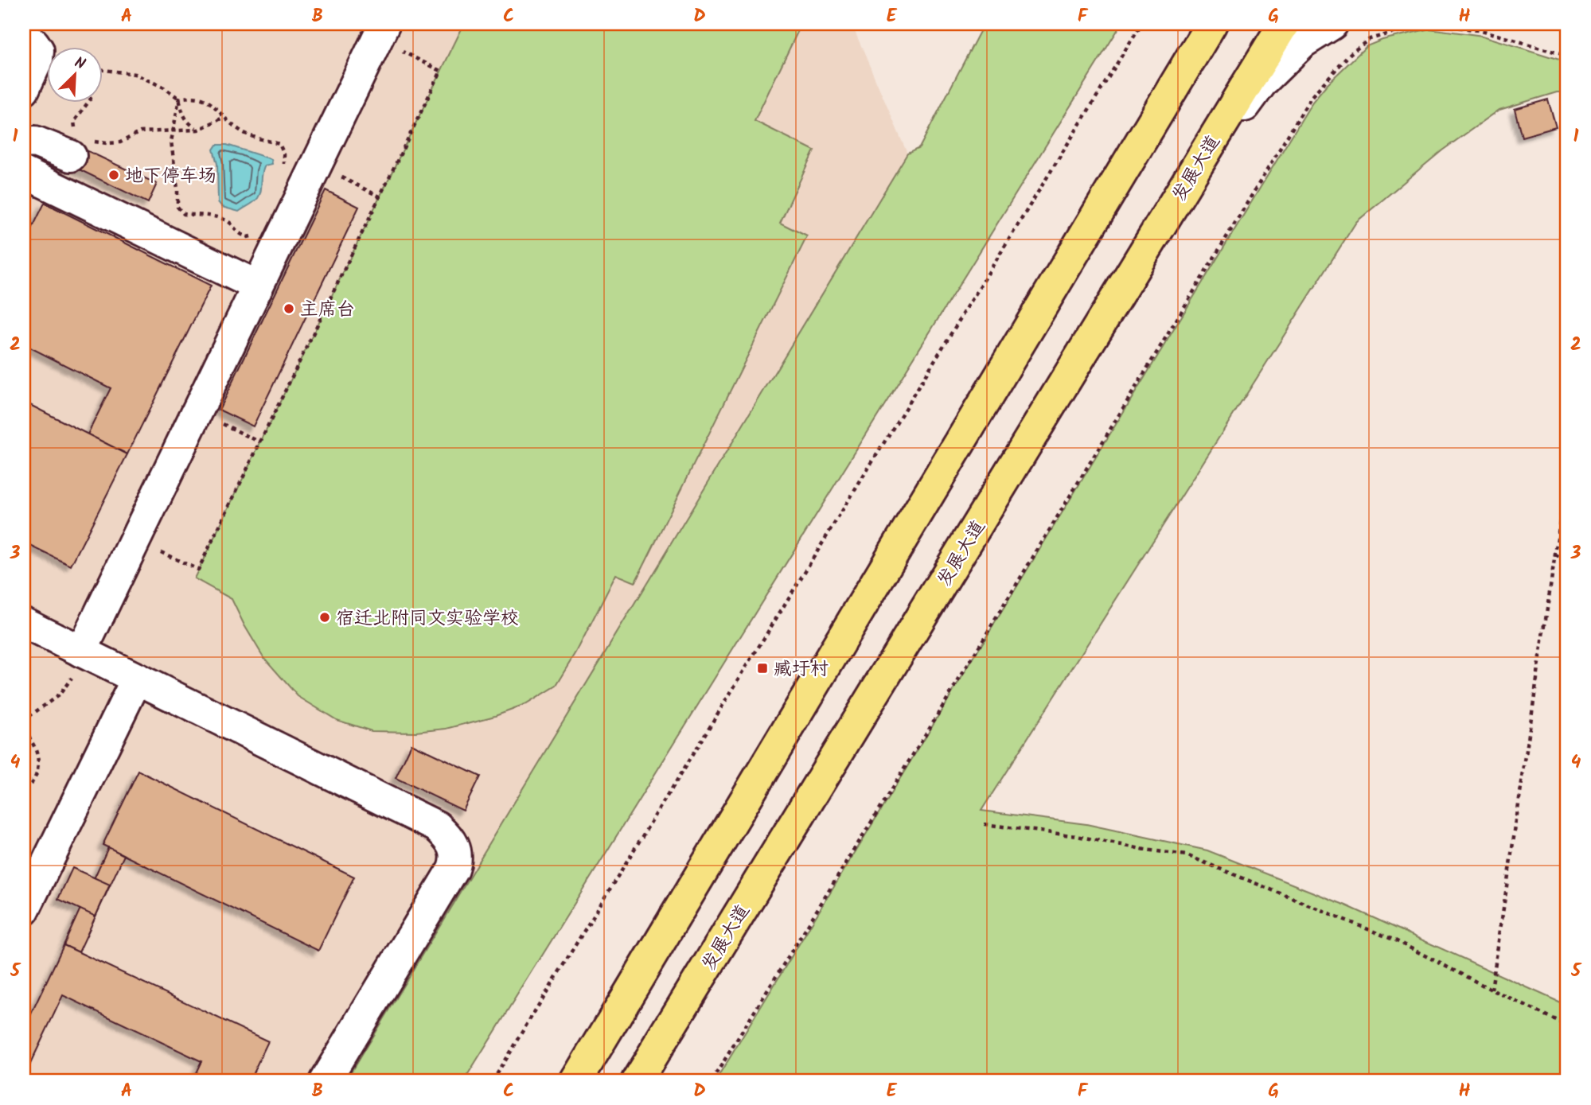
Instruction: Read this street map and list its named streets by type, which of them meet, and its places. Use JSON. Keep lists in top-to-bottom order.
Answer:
{
  "streets": {
    "main road": ["发展大道"]
  },
  "places": {
    "other": ["地下停车场", "主席台", "宿迁北附同文实验学校"],
    "transit": ["臧圩村"]
  },
  "north": "top right",
  "grid": {
    "columns": [
      "A",
      "B",
      "C",
      "D",
      "E",
      "F",
      "G",
      "H"
    ],
    "rows": [
      "1",
      "2",
      "3",
      "4",
      "5"
    ]
  }
}
